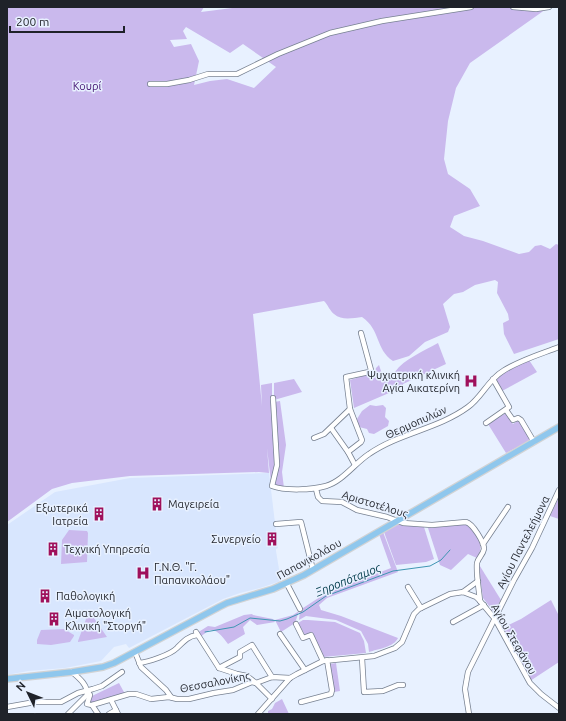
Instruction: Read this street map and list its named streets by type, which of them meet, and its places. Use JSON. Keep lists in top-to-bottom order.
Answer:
{
  "streets": {
    "main road": ["Παπανικολάου"],
    "street": [
      "Θερμοπυλών",
      "Αριστοτέλους",
      "Αγίου Παντελεήμονα",
      "Αγίου Στεφάνου",
      "Θεσσαλονίκης"
    ]
  },
  "crossings": [
    ["Θερμοπυλών", "Αριστοτέλους"],
    ["Αριστοτέλους", "Παπανικολάου"],
    ["Αγίου Παντελεήμονα", "Αγίου Στεφάνου"]
  ],
  "water": ["Ξηροπόταμος"],
  "parks": ["Κουρί"],
  "places": {
    "hospital": ["Ψυχιατρική κλινική Αγία Αικατερίνη", "Γ.Ν.Θ. \"Γ. Παπανικολάου\""],
    "building": [
      "Μαγειρεία",
      "Εξωτερικά Ιατρεία",
      "Συνεργείο",
      "Τεχνική Υπηρεσία",
      "Παθολογική",
      "Αιματολογική Κλινική \"Στοργή\""
    ]
  },
  "scale_bar": "200 m",
  "north": "top left"
}
